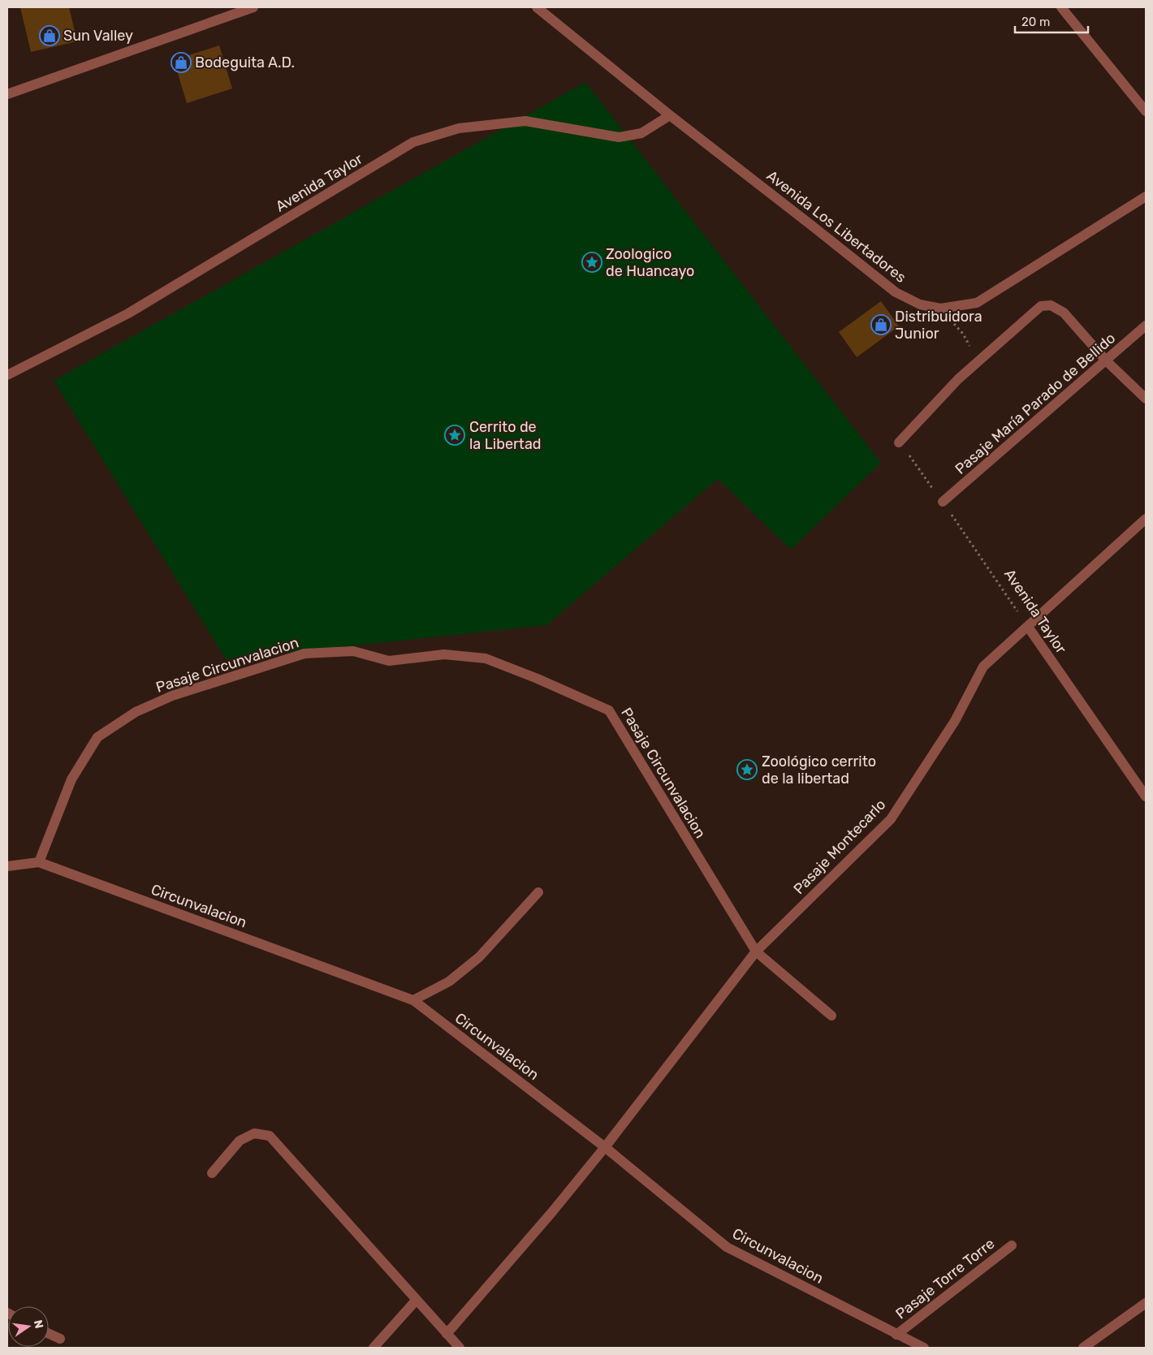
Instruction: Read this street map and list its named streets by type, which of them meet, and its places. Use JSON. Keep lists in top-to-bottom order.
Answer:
{
  "streets": {
    "street": [
      "Avenida Taylor",
      "Avenida Los Libertadores",
      "Pasaje María Parado de Bellido",
      "Pasaje Circunvalacion",
      "Pasaje Montecarlo",
      "Circunvalacion",
      "Pasaje Torre Torre"
    ]
  },
  "crossings": [
    ["Avenida Taylor", "Avenida Los Libertadores"],
    ["Avenida Taylor", "Pasaje María Parado de Bellido"],
    ["Avenida Taylor", "Pasaje Montecarlo"],
    ["Pasaje Circunvalacion", "Pasaje Montecarlo"],
    ["Pasaje Circunvalacion", "Circunvalacion"],
    ["Pasaje Montecarlo", "Circunvalacion"],
    ["Circunvalacion", "Pasaje Torre Torre"]
  ],
  "places": {
    "shop": ["Sun Valley", "Bodeguita A.D.", "Distribuidora Junior"],
    "place": ["Zoologico de Huancayo", "Cerrito de la Libertad", "Zoológico cerrito de la libertad"]
  },
  "scale_bar": "20 m",
  "north": "right"
}
